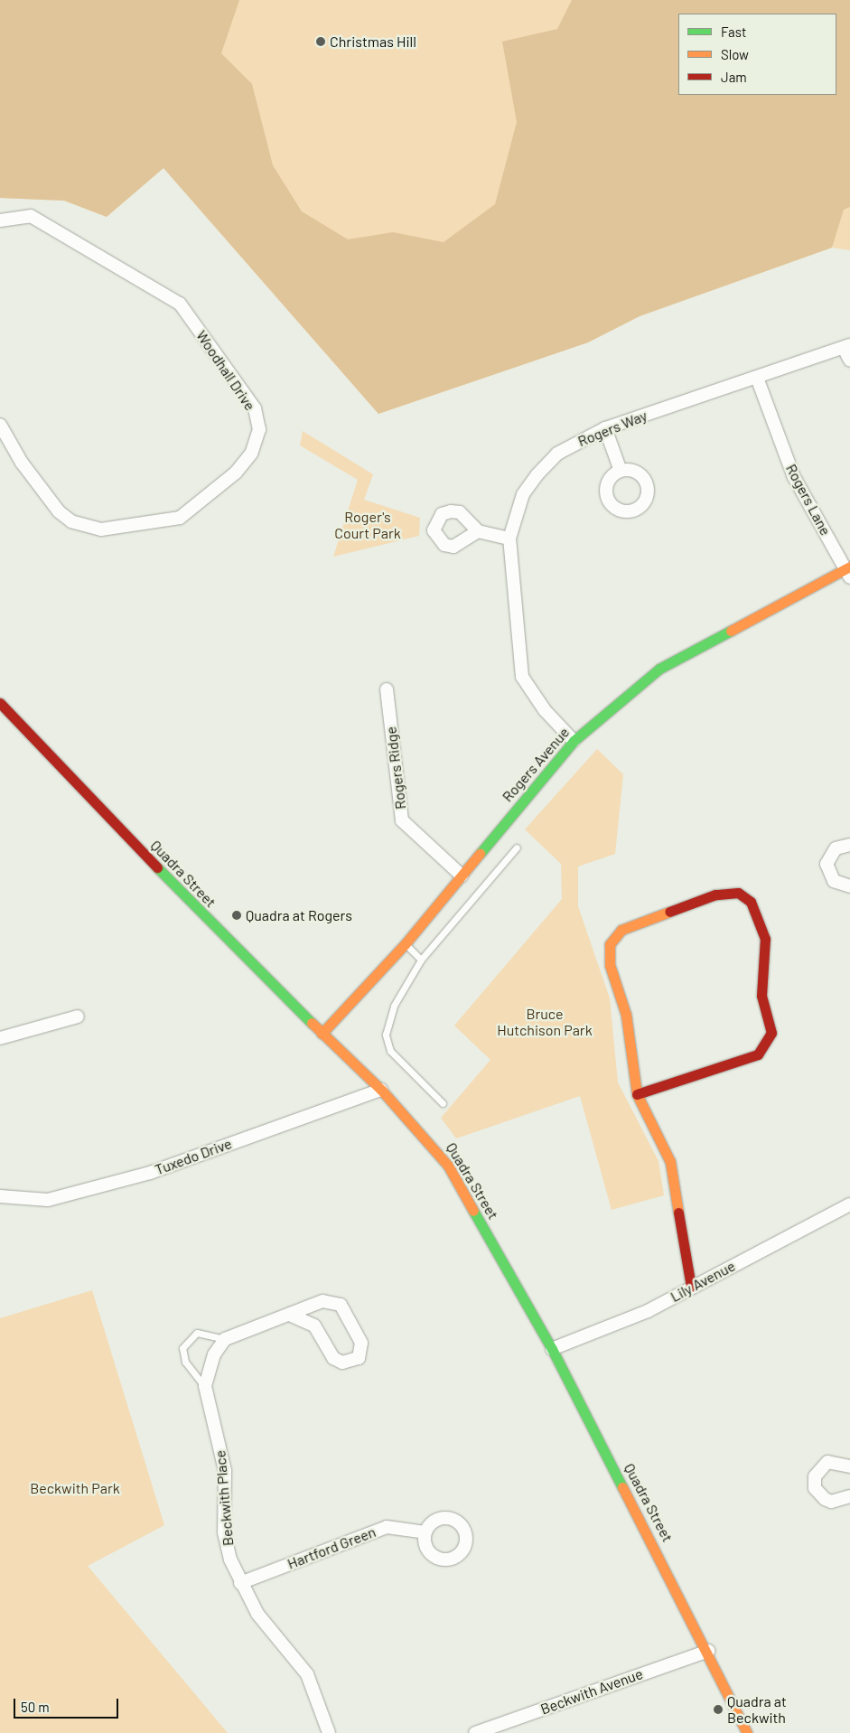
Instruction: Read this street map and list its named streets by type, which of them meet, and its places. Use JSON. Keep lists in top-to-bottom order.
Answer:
{
  "streets": {
    "street": [
      "Woodhall Drive",
      "Rogers Way",
      "Rogers Lane",
      "Rogers Avenue",
      "Rogers Ridge",
      "Quadra Street",
      "Tuxedo Drive",
      "Lily Avenue",
      "Beckwith Place",
      "Hartford Green",
      "Beckwith Avenue"
    ]
  },
  "crossings": [
    ["Rogers Way", "Rogers Lane"],
    ["Rogers Way", "Rogers Avenue"],
    ["Rogers Lane", "Rogers Avenue"],
    ["Rogers Avenue", "Rogers Ridge"],
    ["Rogers Avenue", "Quadra Street"],
    ["Quadra Street", "Tuxedo Drive"],
    ["Quadra Street", "Lily Avenue"],
    ["Quadra Street", "Beckwith Avenue"],
    ["Beckwith Place", "Hartford Green"]
  ],
  "parks": ["Roger's Court Park", "Bruce Hutchison Park", "Beckwith Park"],
  "places": ["Christmas Hill", "Quadra at Rogers", "Quadra at Beckwith"],
  "legend": ["Fast", "Slow", "Jam"],
  "scale_bar": "50 m"
}
